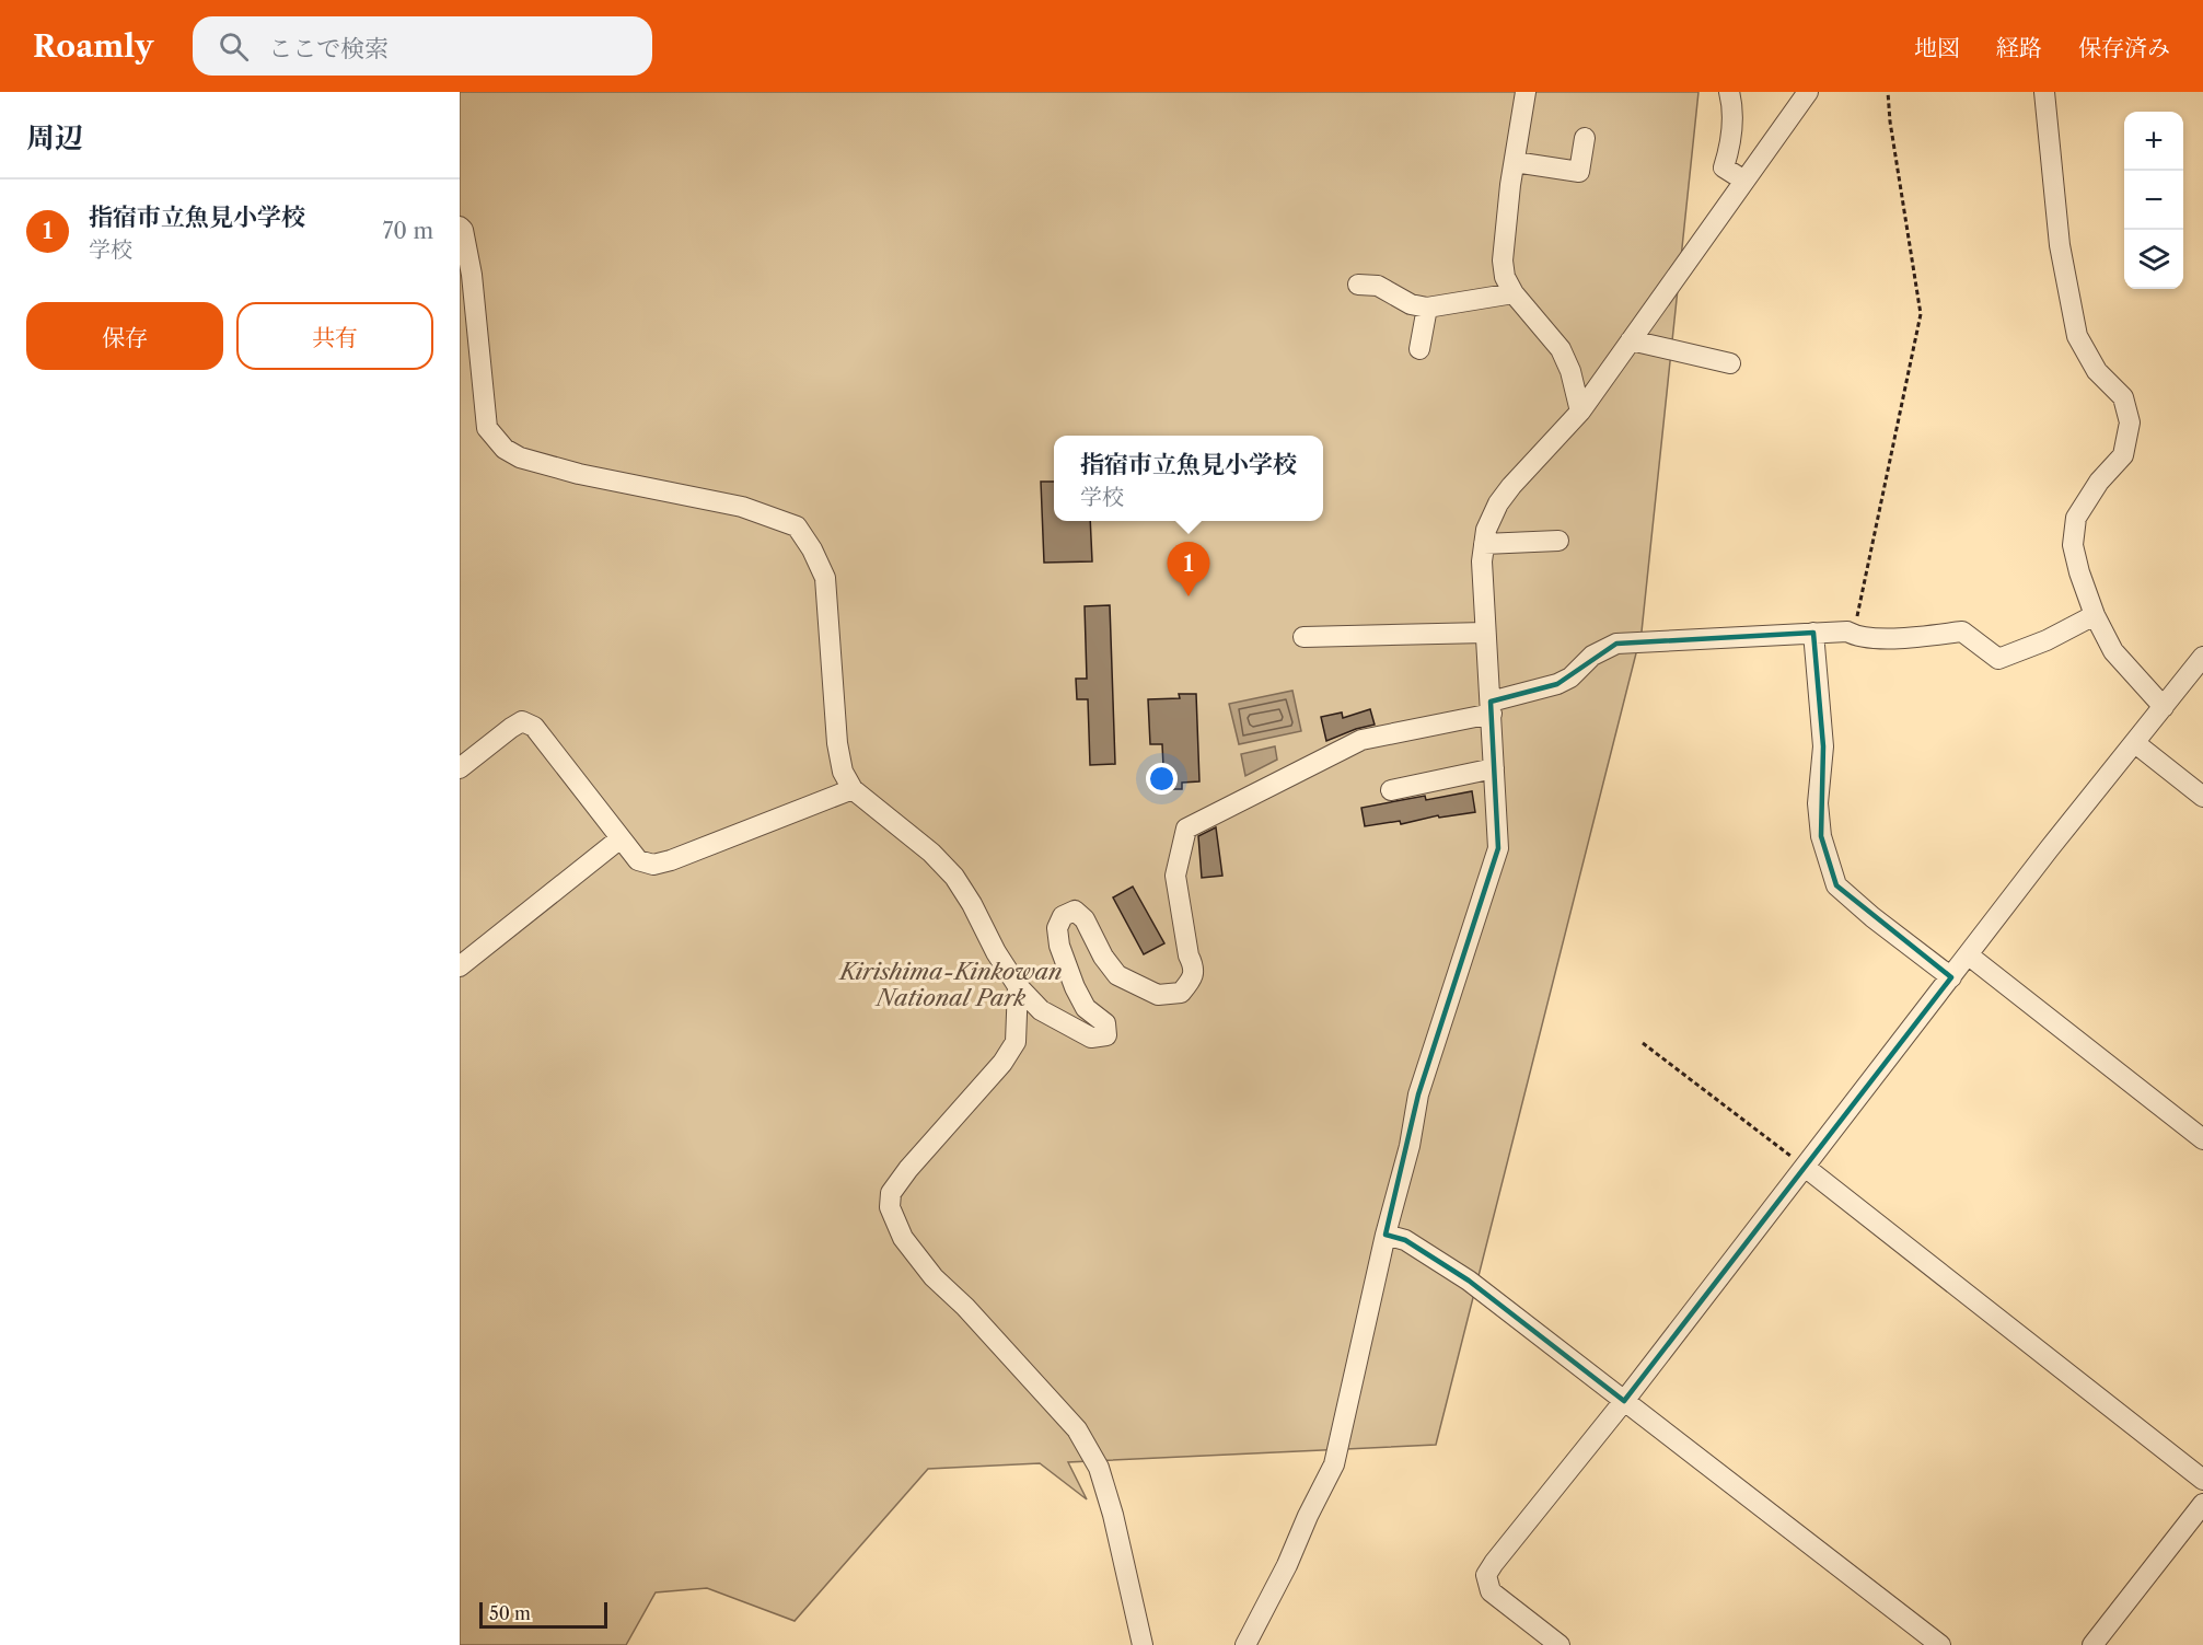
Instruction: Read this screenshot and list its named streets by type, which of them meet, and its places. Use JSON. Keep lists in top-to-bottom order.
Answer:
{
  "parks": ["Kirishima-Kinkowan National Park"],
  "scale_bar": "50 m",
  "page": {
    "header": "Roamly",
    "search": "ここで検索",
    "nav": ["地図", "経路", "保存済み"],
    "heading": "周辺",
    "map_buttons": ["+", "−"],
    "list": [
      {
        "mark": "1",
        "name": "指宿市立魚見小学校",
        "note": "学校",
        "value": "70 m"
      }
    ],
    "buttons": ["保存", "共有"],
    "popup": ["指宿市立魚見小学校", "学校"],
    "pins": "1",
    "scale": "50 m"
  }
}
